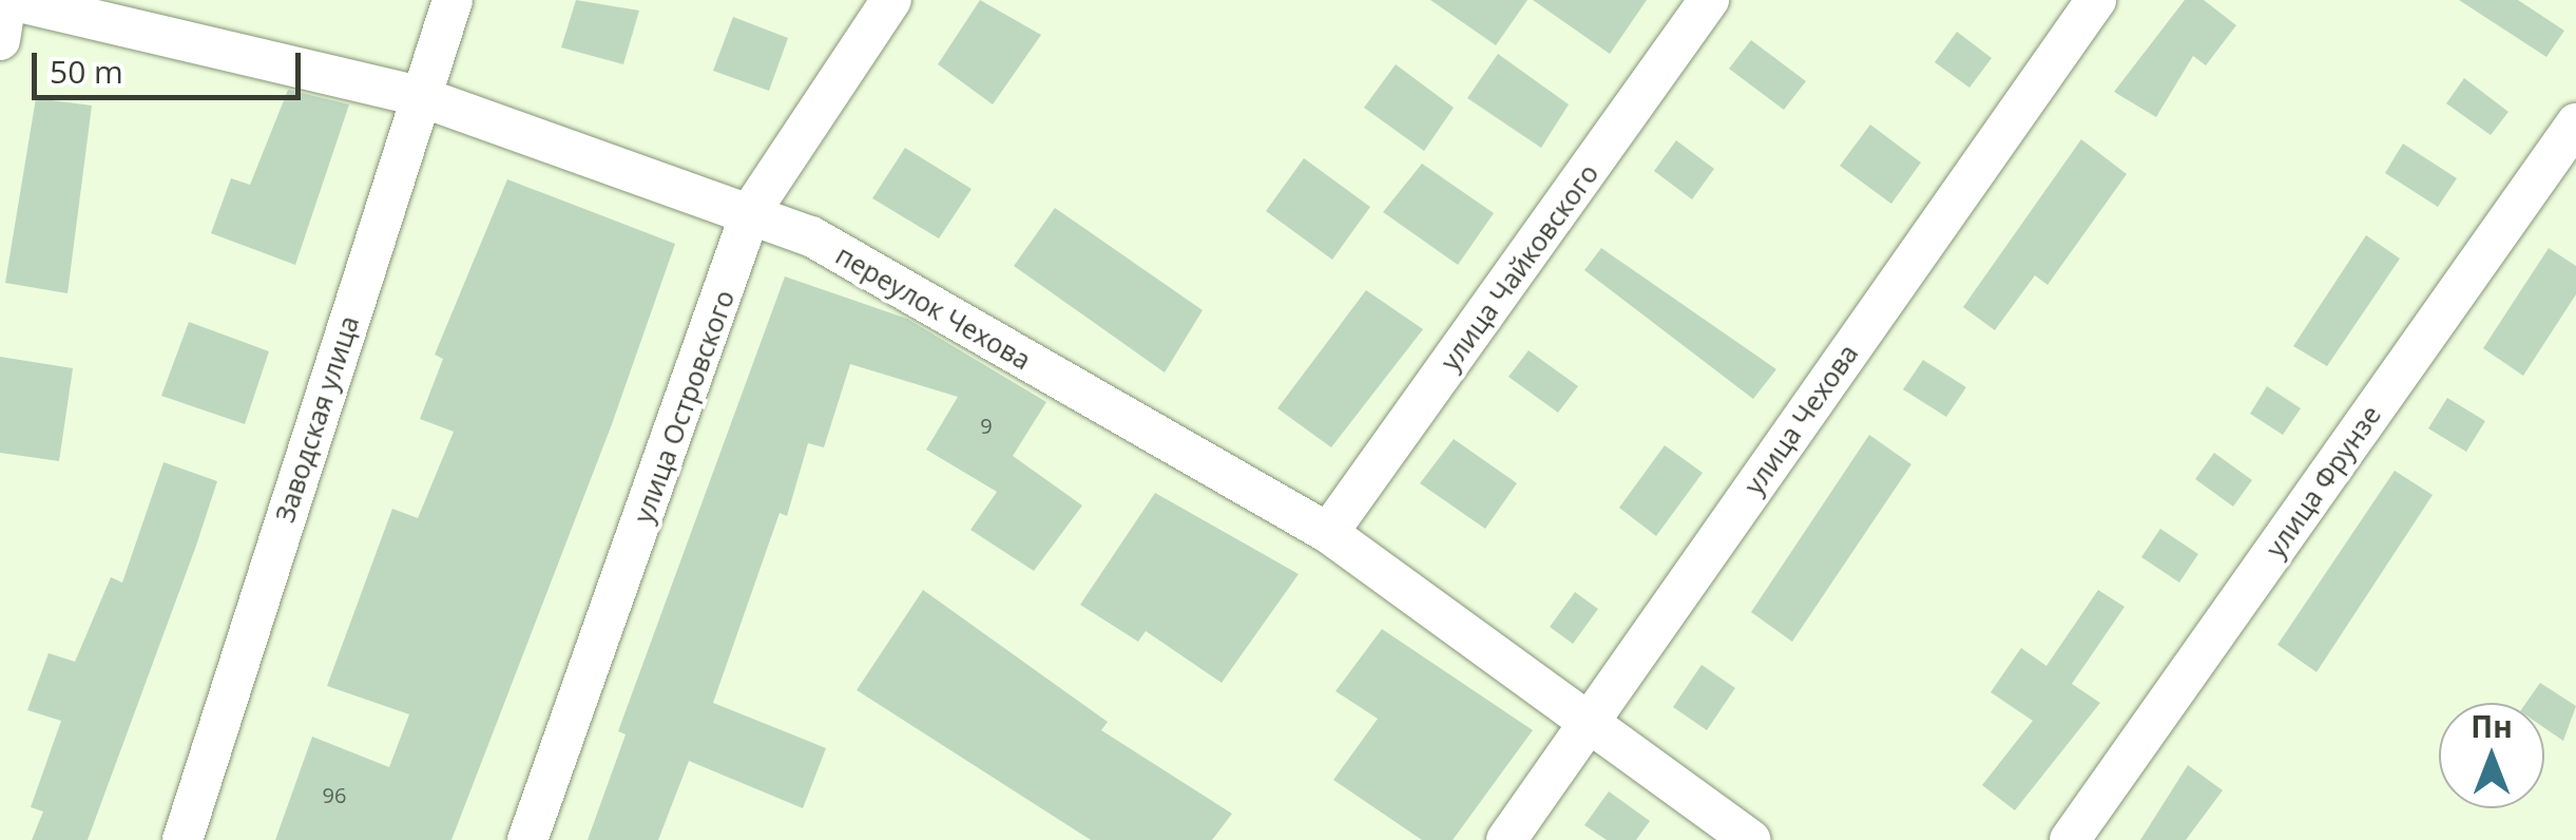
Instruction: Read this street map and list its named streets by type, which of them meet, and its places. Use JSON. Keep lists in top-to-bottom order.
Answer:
{
  "streets": {
    "street": [
      "улица Чайковского",
      "переулок Чехова",
      "улица Островского",
      "Заводская улица",
      "улица Чехова",
      "улица Фрунзе"
    ]
  },
  "crossings": [
    ["улица Чайковского", "переулок Чехова"],
    ["переулок Чехова", "улица Островского"],
    ["переулок Чехова", "Заводская улица"],
    ["переулок Чехова", "улица Чехова"]
  ],
  "house_numbers": ["9", "96"],
  "scale_bar": "50 m",
  "north": "top"
}
